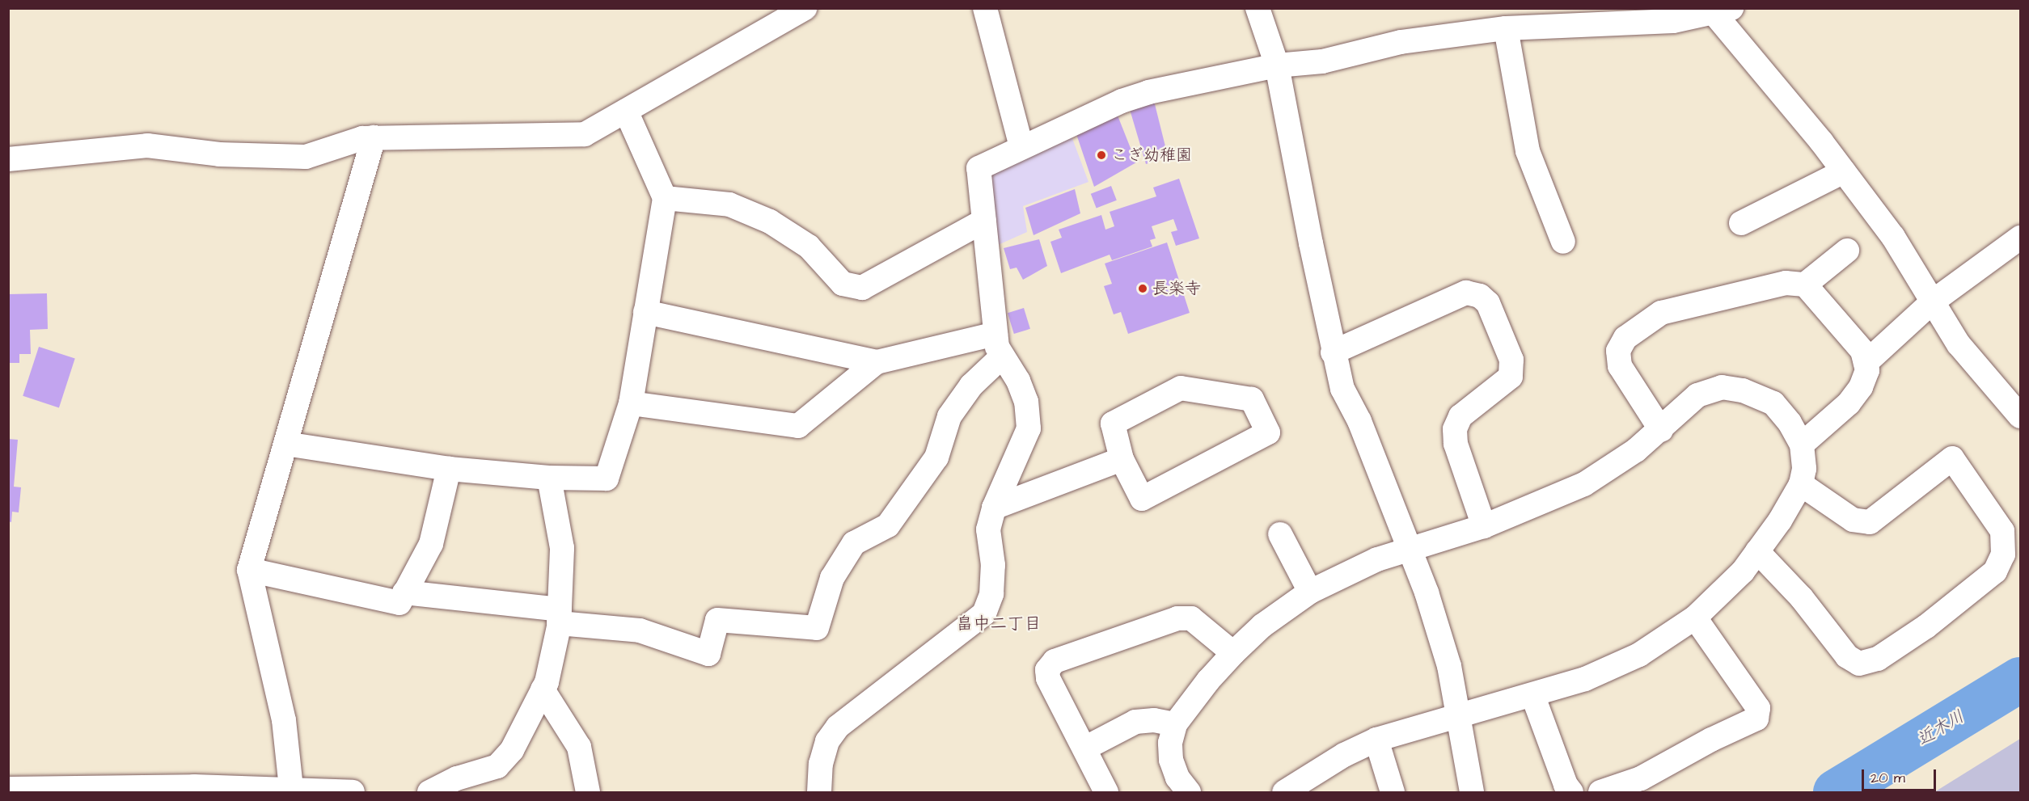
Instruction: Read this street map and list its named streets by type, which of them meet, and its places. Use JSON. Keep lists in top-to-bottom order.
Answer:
{
  "districts": ["畠中二丁目"],
  "water": ["近木川"],
  "places": ["こぎ幼稚園", "長楽寺"],
  "scale_bar": "20 m"
}
